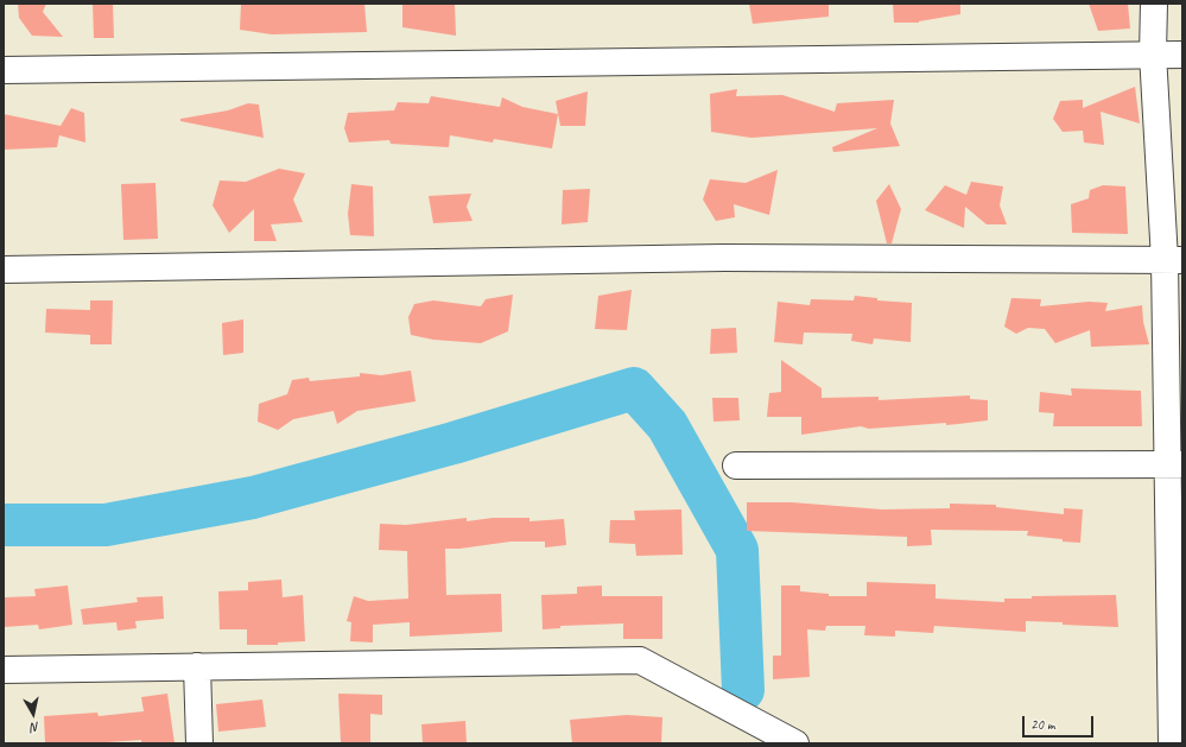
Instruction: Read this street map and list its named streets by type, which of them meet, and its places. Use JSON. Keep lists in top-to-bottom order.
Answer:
{
  "scale_bar": "20 m",
  "north": "bottom"
}
